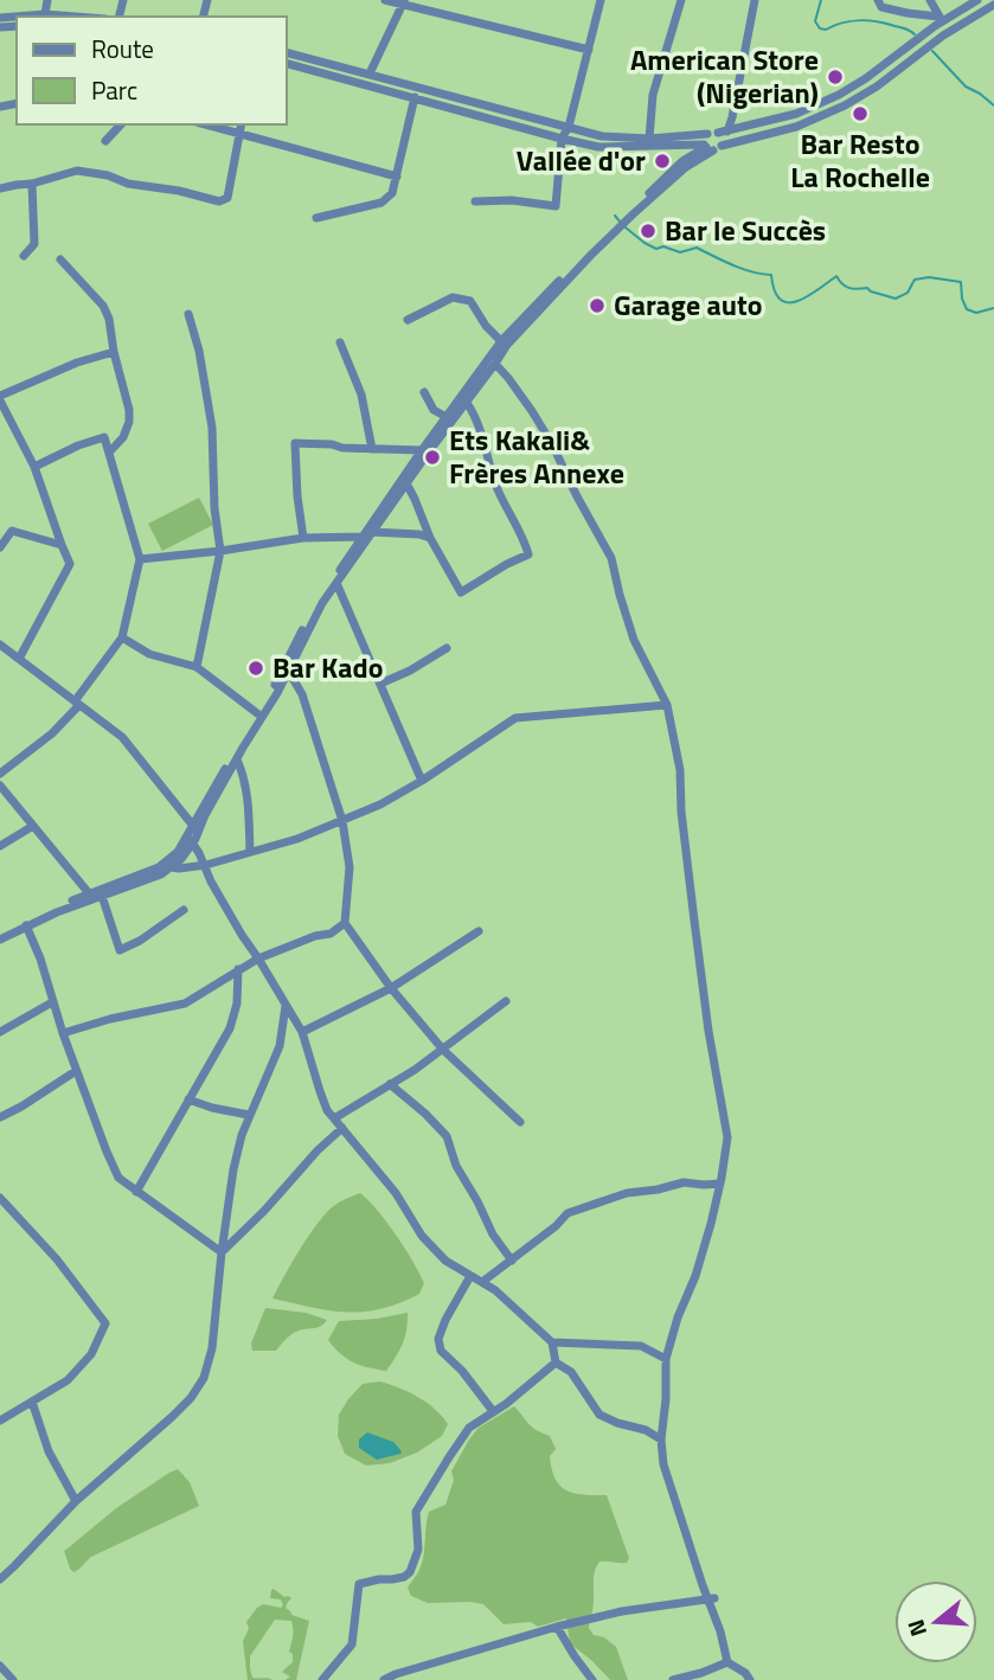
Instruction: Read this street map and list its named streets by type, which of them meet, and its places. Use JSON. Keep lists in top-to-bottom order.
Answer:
{
  "places": [
    "American Store (Nigerian)",
    "Bar Resto La Rochelle",
    "Vallée d'or",
    "Bar le Succès",
    "Garage auto",
    "Ets Kakali& Frères Annexe",
    "Bar Kado"
  ],
  "legend": ["Route", "Parc"],
  "north": "left"
}
